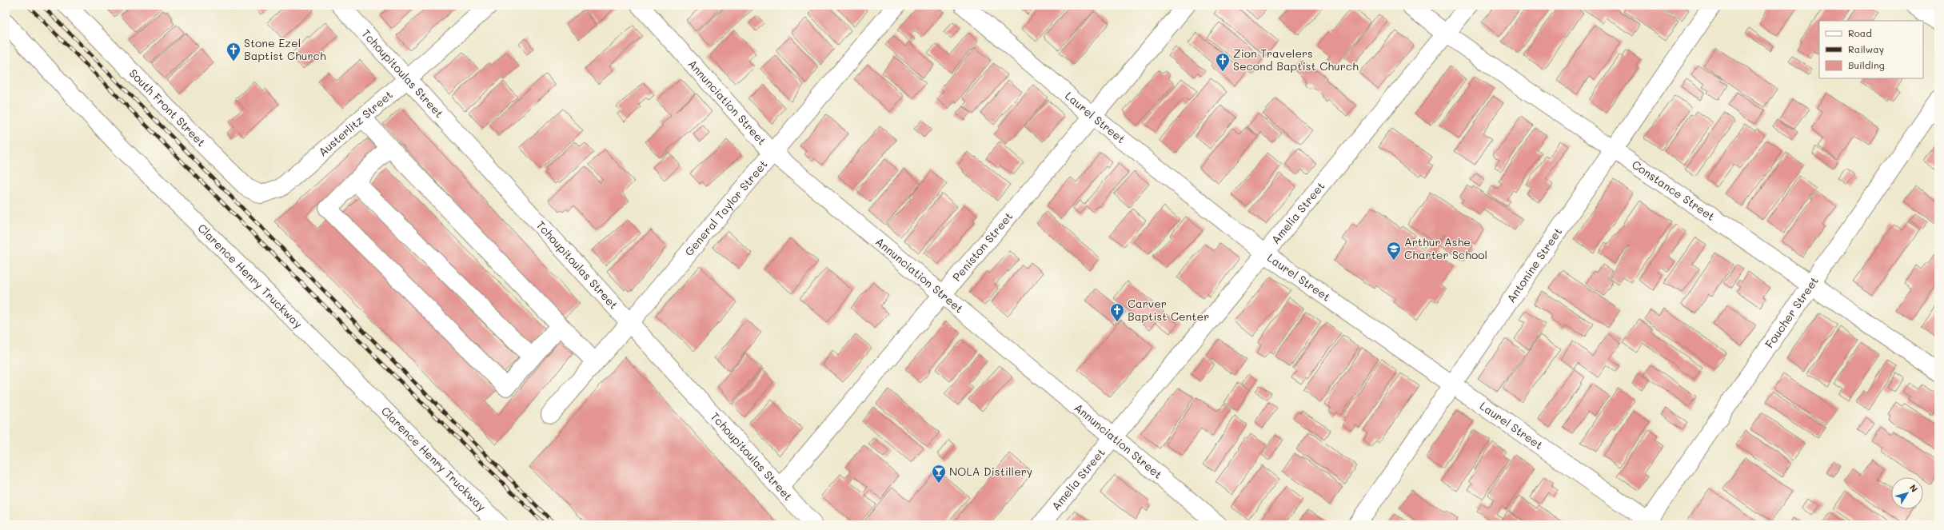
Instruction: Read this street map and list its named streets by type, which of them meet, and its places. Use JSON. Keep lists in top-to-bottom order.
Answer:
{
  "streets": {
    "street": [
      "Tchoupitoulas Street",
      "Annunciation Street",
      "South Front Street",
      "Laurel Street",
      "Austerlitz Street",
      "Constance Street",
      "General Taylor Street",
      "Amelia Street",
      "Peniston Street",
      "Antonine Street",
      "Clarence Henry Truckway",
      "Foucher Street"
    ]
  },
  "crossings": [
    ["Tchoupitoulas Street", "Austerlitz Street"],
    ["Tchoupitoulas Street", "General Taylor Street"],
    ["Tchoupitoulas Street", "Peniston Street"],
    ["Annunciation Street", "General Taylor Street"],
    ["Annunciation Street", "Amelia Street"],
    ["Annunciation Street", "Peniston Street"],
    ["South Front Street", "Austerlitz Street"],
    ["Laurel Street", "Amelia Street"],
    ["Laurel Street", "Peniston Street"],
    ["Laurel Street", "Antonine Street"],
    ["Laurel Street", "Foucher Street"],
    ["Constance Street", "Amelia Street"],
    ["Constance Street", "Antonine Street"],
    ["Constance Street", "Foucher Street"]
  ],
  "places": {
    "church": ["Stone Ezel Baptist Church", "Zion Travelers Second Baptist Church", "Carver Baptist Center"],
    "school or university": ["Arthur Ashe Charter School"],
    "bar": ["NOLA Distillery"]
  },
  "legend": ["Road", "Railway", "Building"],
  "north": "top right"
}
